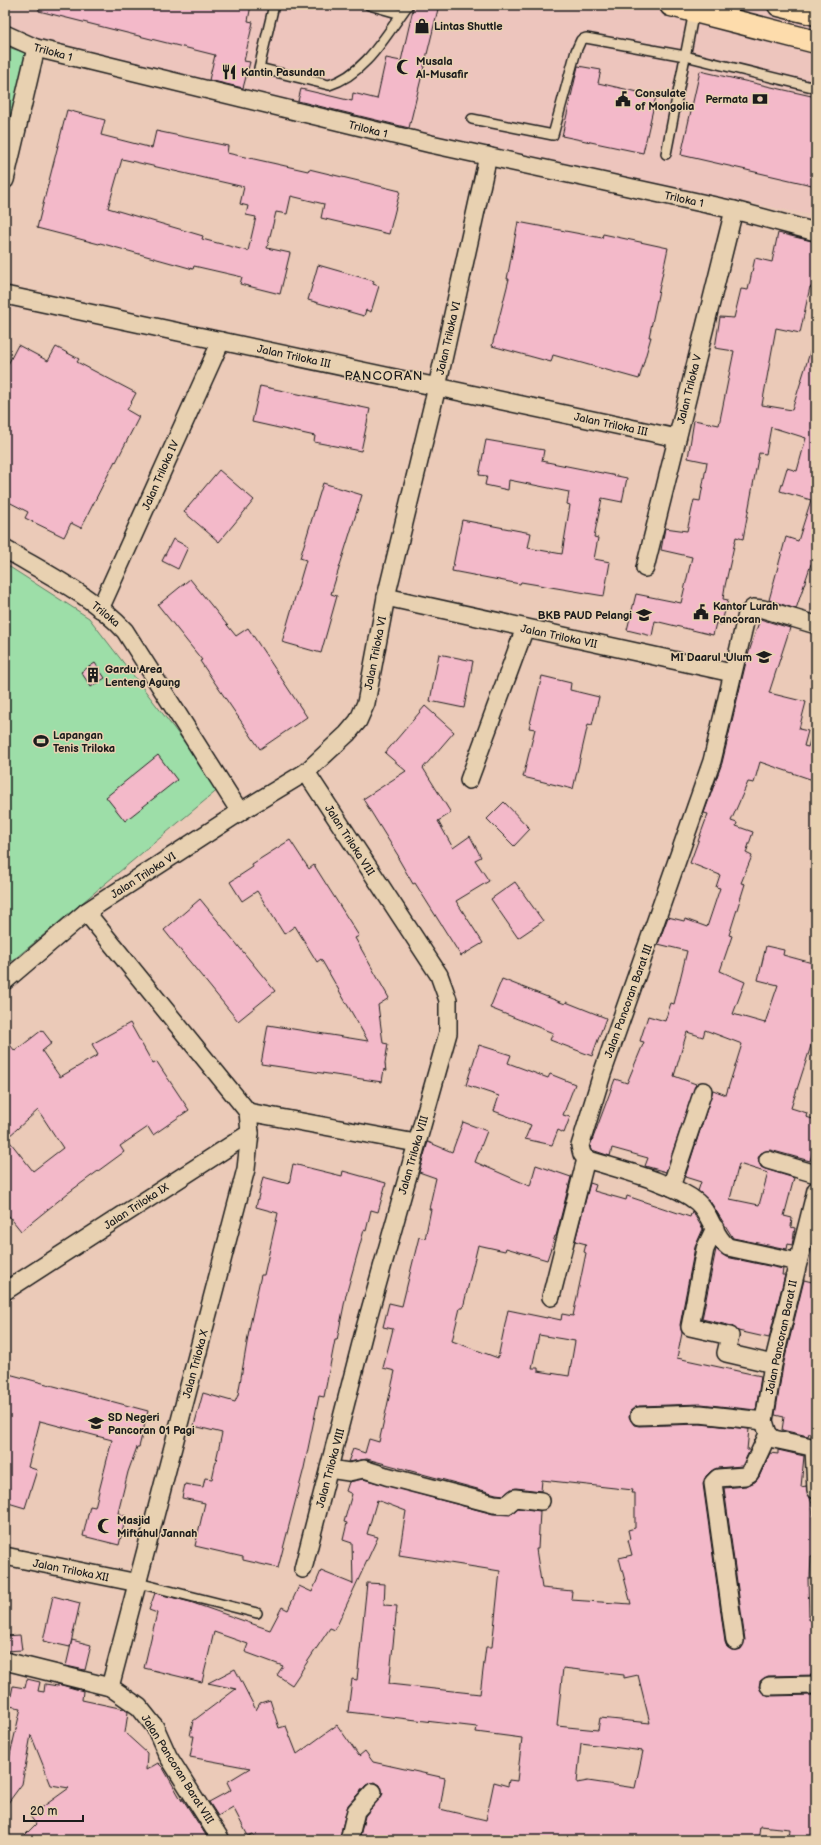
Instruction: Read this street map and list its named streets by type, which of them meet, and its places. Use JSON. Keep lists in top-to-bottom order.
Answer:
{
  "streets": {
    "street": [
      "Triloka 1",
      "Jalan Triloka VI",
      "Jalan Triloka III",
      "Jalan Triloka V",
      "Jalan Triloka IV",
      "Triloka",
      "Jalan Triloka VII",
      "Jalan Triloka VIII",
      "Jalan Pancoran Barat III",
      "Jalan Triloka IX",
      "Jalan Pancoran Barat II",
      "Jalan Triloka X",
      "Jalan Triloka XII",
      "Jalan Pancoran Barat VIII"
    ]
  },
  "crossings": [
    ["Triloka 1", "Jalan Triloka VI"],
    ["Triloka 1", "Jalan Triloka V"],
    ["Jalan Triloka VI", "Jalan Triloka III"],
    ["Jalan Triloka VI", "Triloka"],
    ["Jalan Triloka VI", "Jalan Triloka VII"],
    ["Jalan Triloka VI", "Jalan Triloka VIII"],
    ["Jalan Triloka III", "Jalan Triloka V"],
    ["Jalan Triloka III", "Jalan Triloka IV"],
    ["Jalan Triloka IV", "Triloka"],
    ["Jalan Triloka VII", "Jalan Pancoran Barat III"],
    ["Jalan Triloka IX", "Jalan Triloka X"],
    ["Jalan Triloka X", "Jalan Triloka XII"],
    ["Jalan Triloka X", "Jalan Pancoran Barat VIII"]
  ],
  "districts": ["PANCORAN"],
  "places": {
    "shop": ["Lintas Shuttle"],
    "mosque": ["Musala Al-Musafir", "Masjid Miftahul Jannah"],
    "restaurant": ["Kantin Pasundan"],
    "public building": ["Consulate of Mongolia", "Kantor Lurah Pancoran"],
    "bank": ["Permata"],
    "school or university": ["BKB PAUD Pelangi", "MI Daarul 'Ulum", "SD Negeri Pancoran 01 Pagi"],
    "building": ["Gardu Area Lenteng Agung"],
    "sports": ["Lapangan Tenis Triloka"]
  },
  "scale_bar": "20 m"
}
